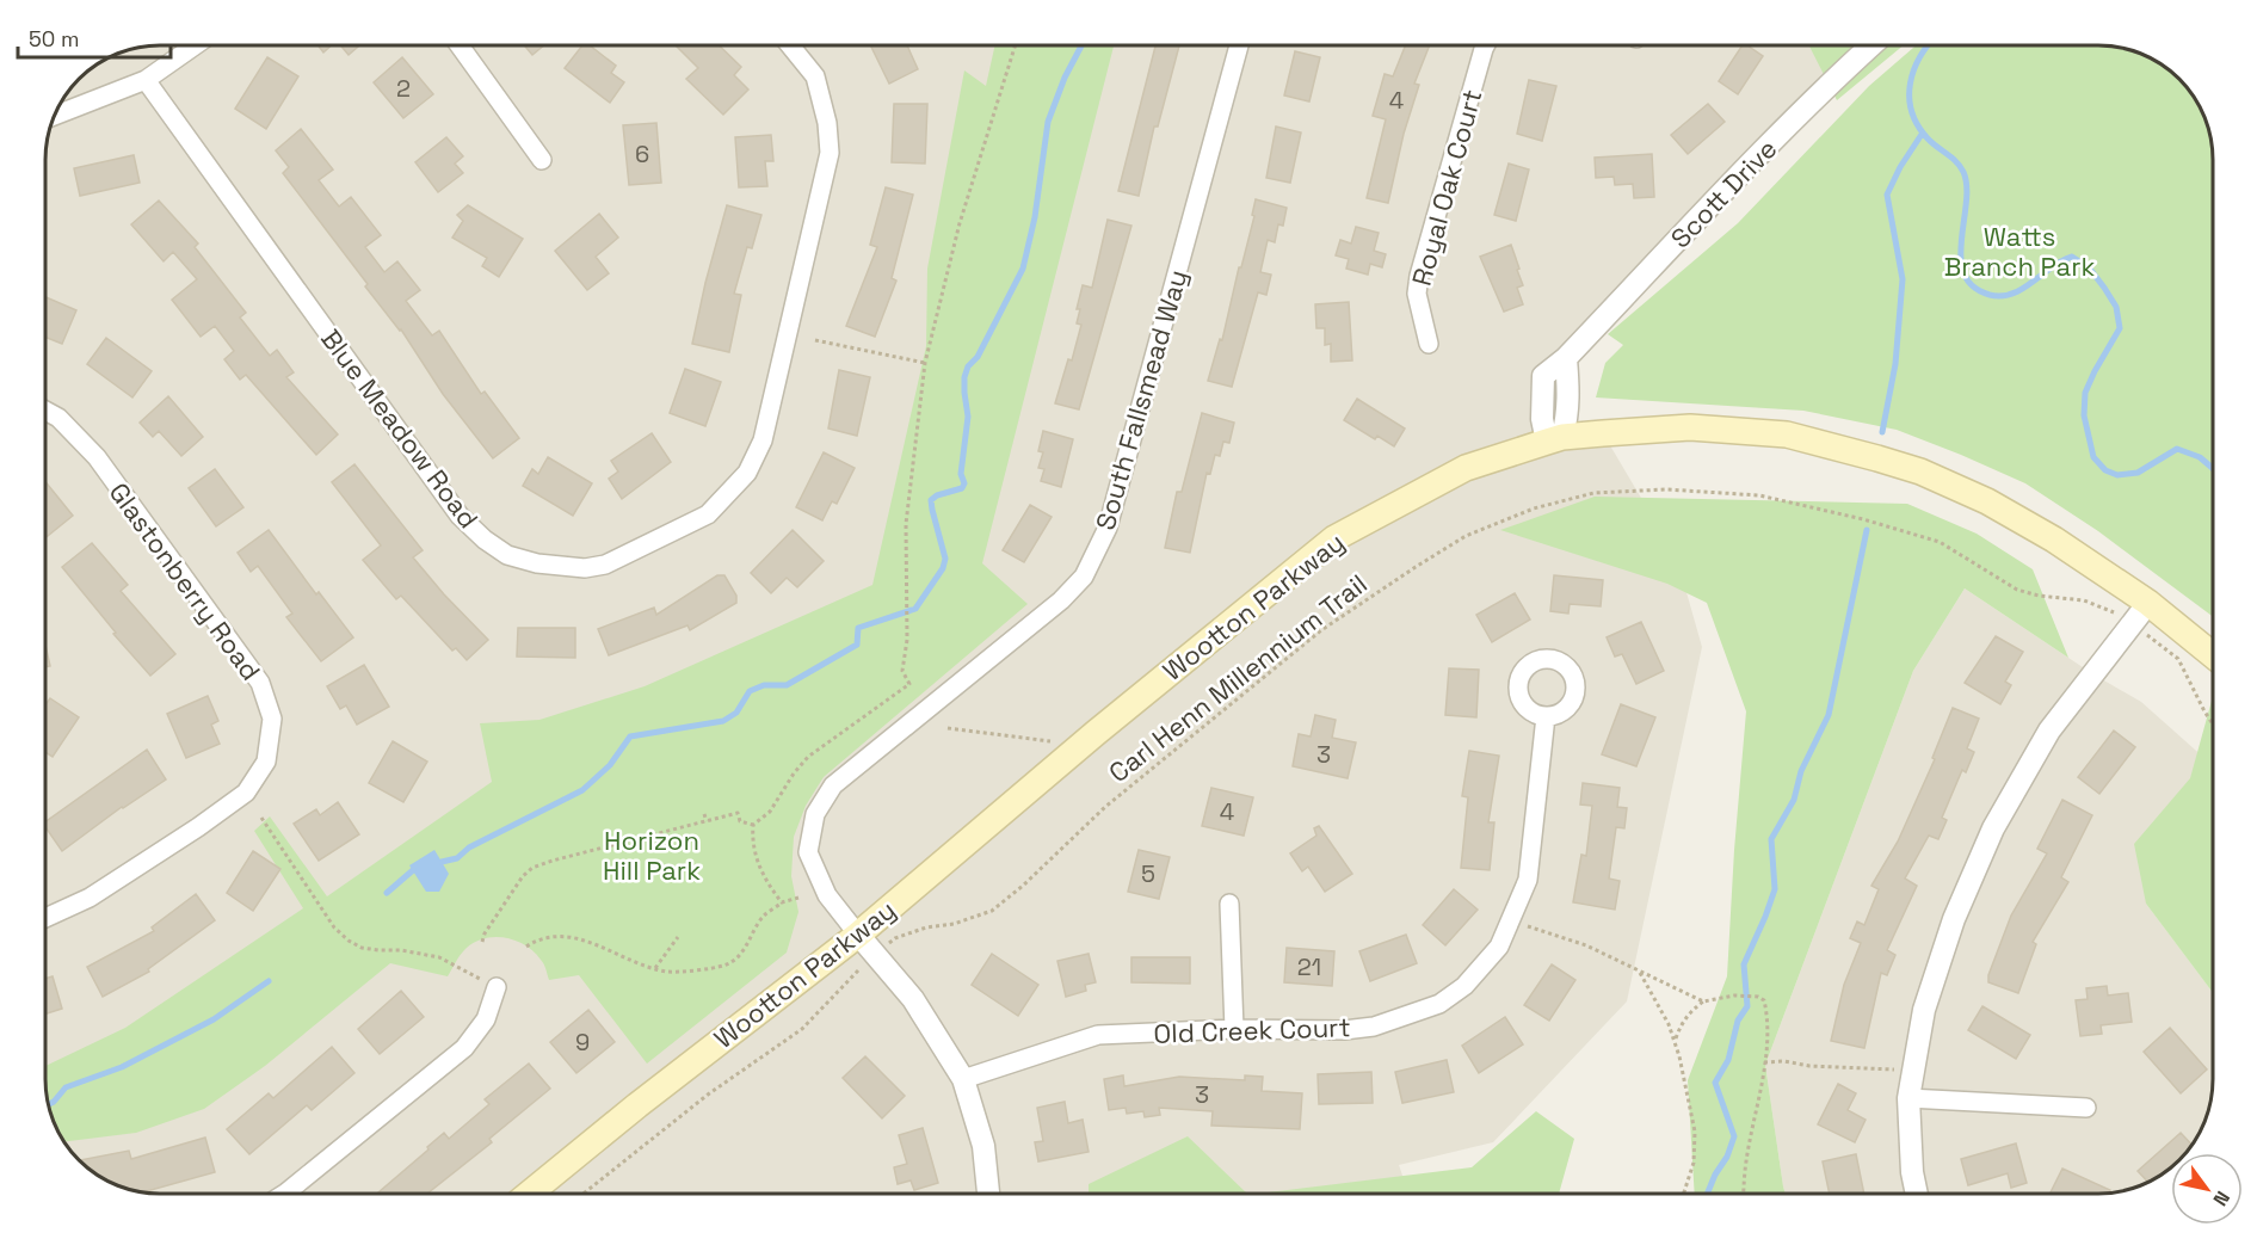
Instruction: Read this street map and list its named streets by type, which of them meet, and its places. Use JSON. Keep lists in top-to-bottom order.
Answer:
{
  "streets": {
    "main road": ["Wootton Parkway"],
    "street": [
      "Royal Oak Court",
      "Scott Drive",
      "South Fallsmead Way",
      "Blue Meadow Road",
      "Glastonberry Road",
      "Old Creek Court"
    ],
    "path": ["Carl Henn Millennium Trail"]
  },
  "crossings": [
    ["Scott Drive", "Wootton Parkway"],
    ["South Fallsmead Way", "Wootton Parkway"]
  ],
  "parks": ["Watts Branch Park", "Horizon Hill Park"],
  "house_numbers": [
    "2",
    "4",
    "6",
    "3",
    "4",
    "5",
    "21",
    "9",
    "3"
  ],
  "scale_bar": "50 m",
  "north": "bottom right"
}
